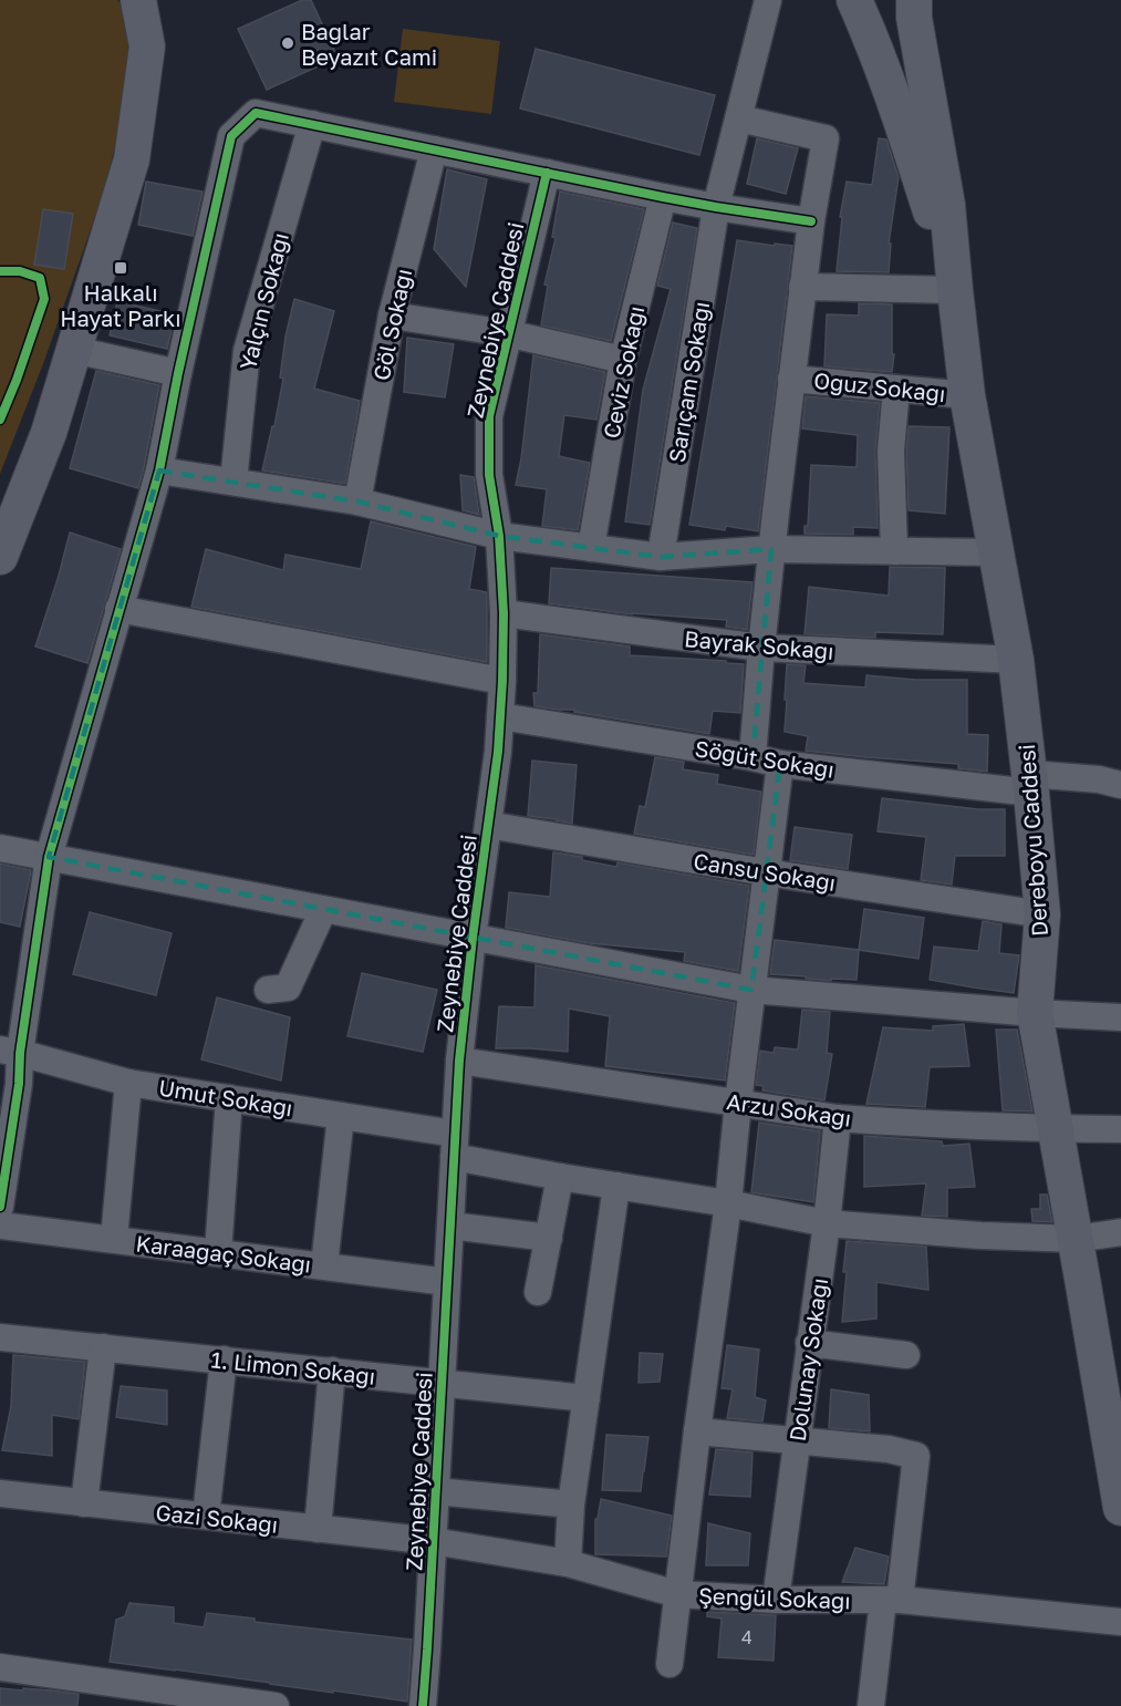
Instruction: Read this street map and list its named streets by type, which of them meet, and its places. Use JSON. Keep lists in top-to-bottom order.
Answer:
{
  "streets": {
    "main road": ["Dereboyu Caddesi"],
    "street": [
      "Yalçın Sokağı",
      "Zeynebiye Caddesi",
      "Göl Sokağı",
      "Ceviz Sokağı",
      "Sarıçam Sokağı",
      "Oğuz Sokağı",
      "Bayrak Sokağı",
      "Söğüt Sokağı",
      "Cansu Sokağı",
      "Umut Sokağı",
      "Arzu Sokağı",
      "Karaağaç Sokağı",
      "Dolunay Sokağı",
      "1. Limon Sokağı",
      "Gazi Sokağı",
      "Şengül Sokağı"
    ]
  },
  "crossings": [
    ["Zeynebiye Caddesi", "Bayrak Sokağı"],
    ["Zeynebiye Caddesi", "Söğüt Sokağı"],
    ["Zeynebiye Caddesi", "Cansu Sokağı"],
    ["Zeynebiye Caddesi", "Umut Sokağı"],
    ["Zeynebiye Caddesi", "Arzu Sokağı"],
    ["Zeynebiye Caddesi", "Karaağaç Sokağı"],
    ["Zeynebiye Caddesi", "1. Limon Sokağı"],
    ["Zeynebiye Caddesi", "Gazi Sokağı"],
    ["Zeynebiye Caddesi", "Şengül Sokağı"],
    ["Oğuz Sokağı", "Dereboyu Caddesi"],
    ["Bayrak Sokağı", "Dereboyu Caddesi"],
    ["Söğüt Sokağı", "Dereboyu Caddesi"],
    ["Dereboyu Caddesi", "Cansu Sokağı"],
    ["Dereboyu Caddesi", "Umut Sokağı"],
    ["Dereboyu Caddesi", "Arzu Sokağı"],
    ["Umut Sokağı", "Dolunay Sokağı"],
    ["Arzu Sokağı", "Dolunay Sokağı"],
    ["Dolunay Sokağı", "Şengül Sokağı"],
    ["Gazi Sokağı", "Şengül Sokağı"]
  ],
  "places": {
    "other": ["Bağlar Beyazıt Cami"],
    "transit": ["Halkalı Hayat Parkı"]
  },
  "house_numbers": ["4"]
}
